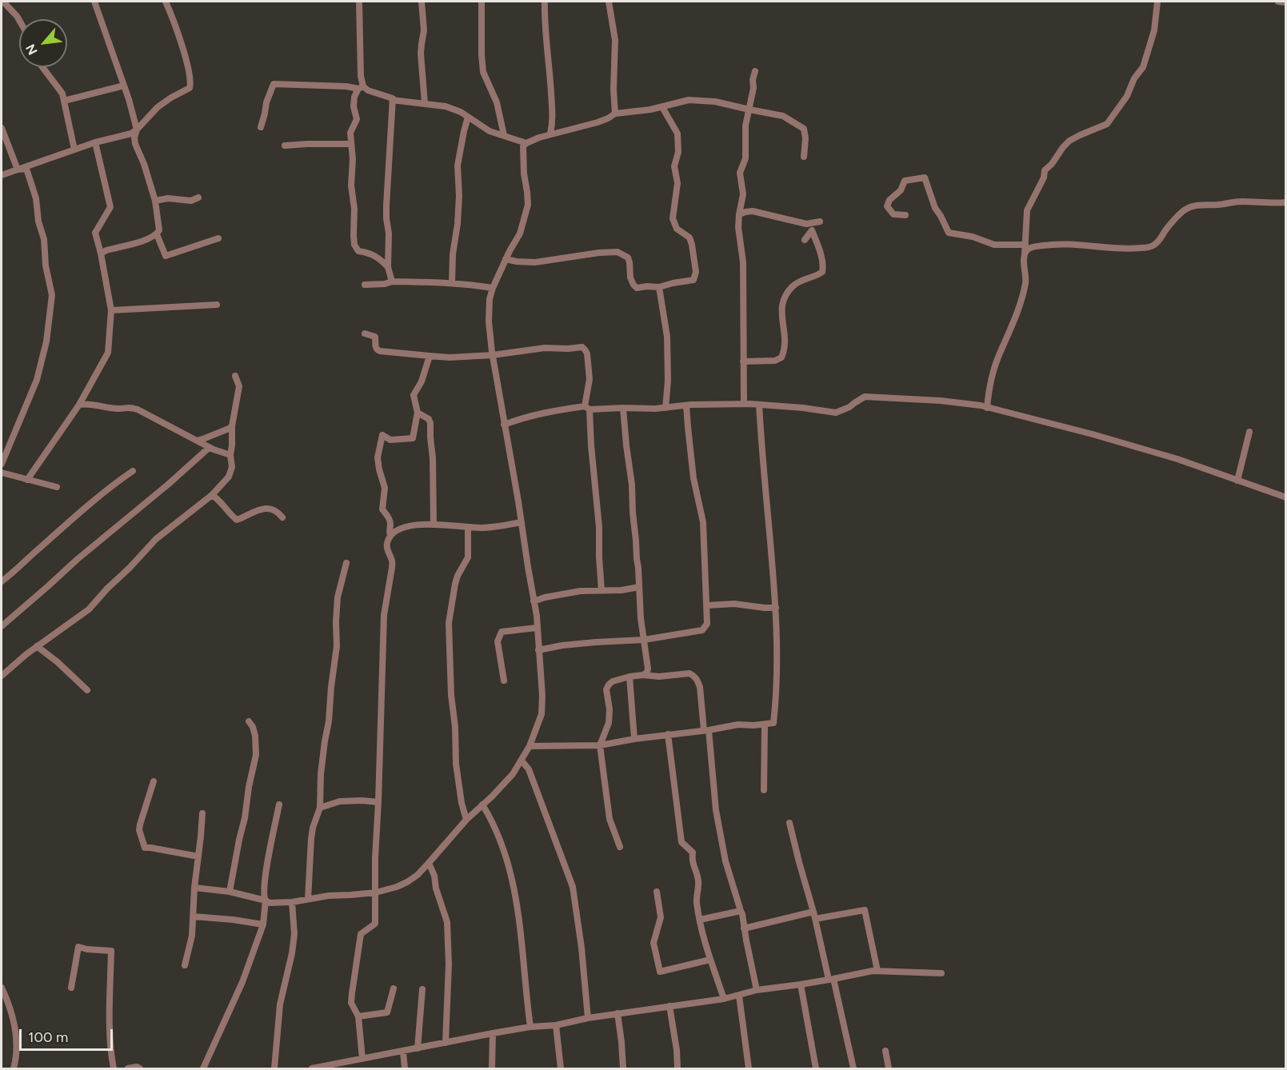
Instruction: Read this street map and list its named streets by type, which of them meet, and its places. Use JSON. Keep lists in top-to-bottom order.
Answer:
{
  "scale_bar": "100 m",
  "north": "bottom left"
}
